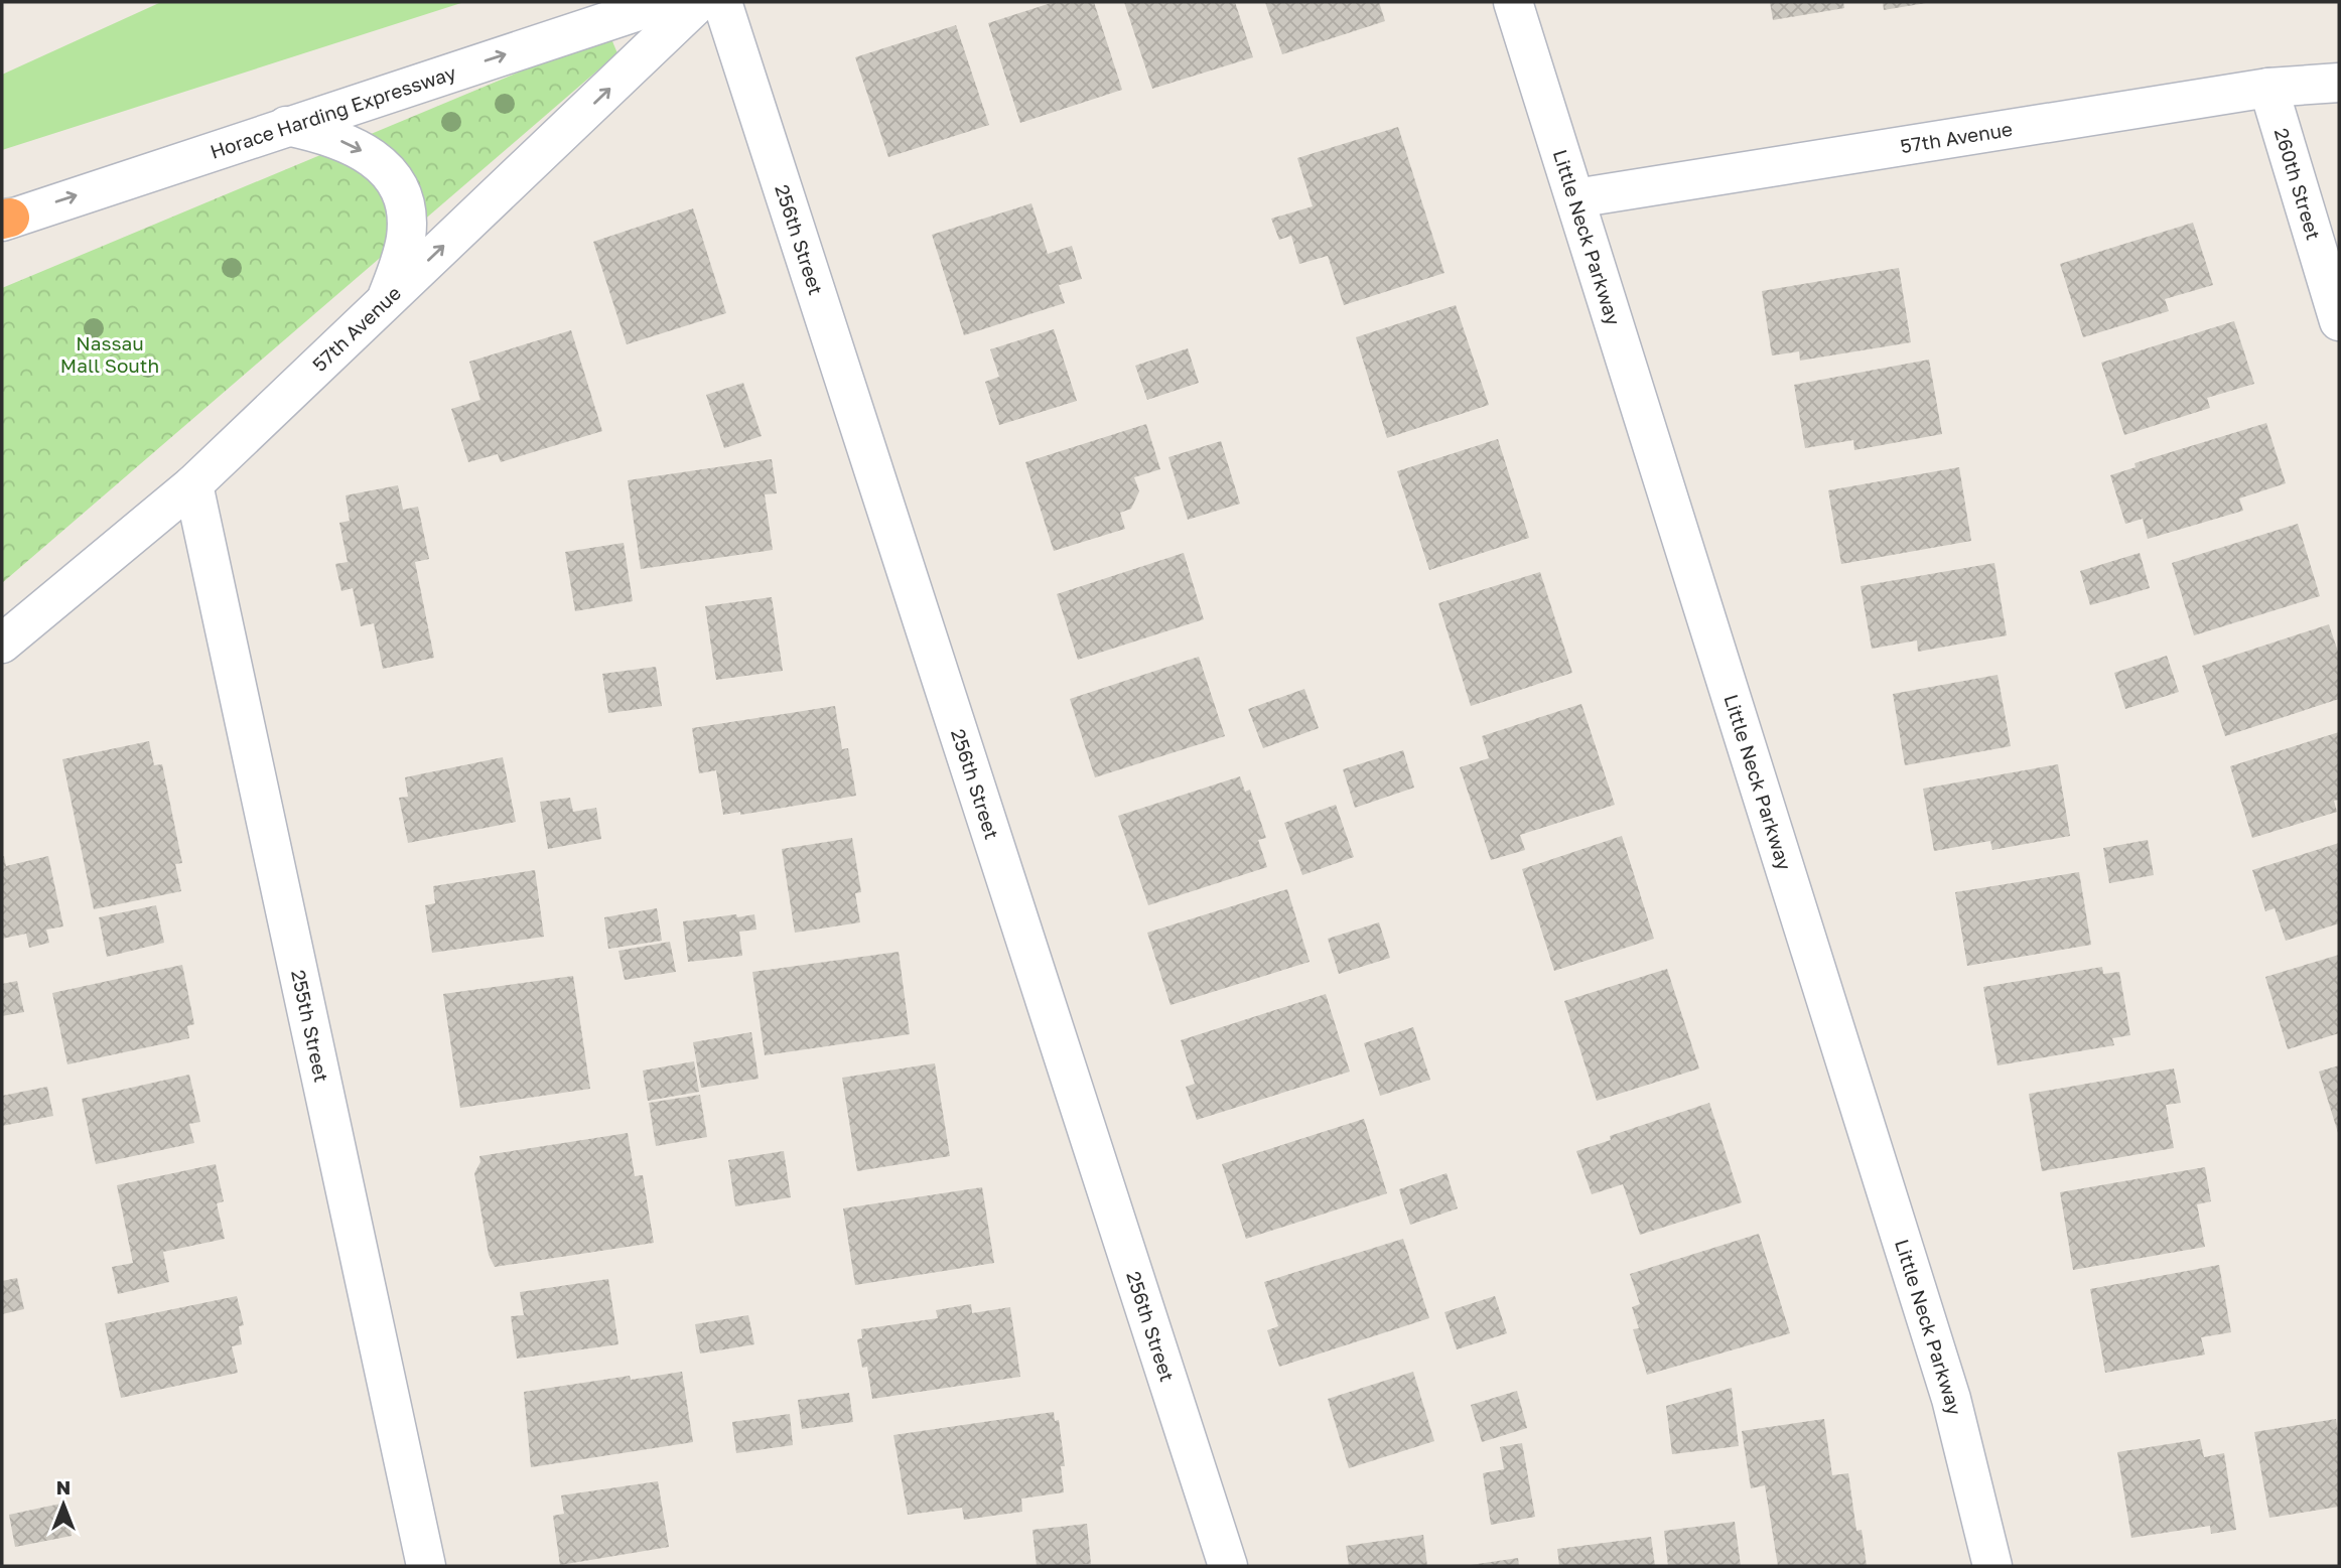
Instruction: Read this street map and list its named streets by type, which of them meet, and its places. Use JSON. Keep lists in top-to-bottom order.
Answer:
{
  "streets": {
    "street": [
      "Horace Harding Expressway",
      "57th Avenue",
      "260th Street",
      "Little Neck Parkway",
      "256th Street",
      "255th Street"
    ]
  },
  "crossings": [
    ["57th Avenue", "260th Street"],
    ["57th Avenue", "Little Neck Parkway"],
    ["57th Avenue", "255th Street"]
  ],
  "one_way": ["Horace Harding Expressway"],
  "parks": ["Nassau Mall South"],
  "north": "top"
}
